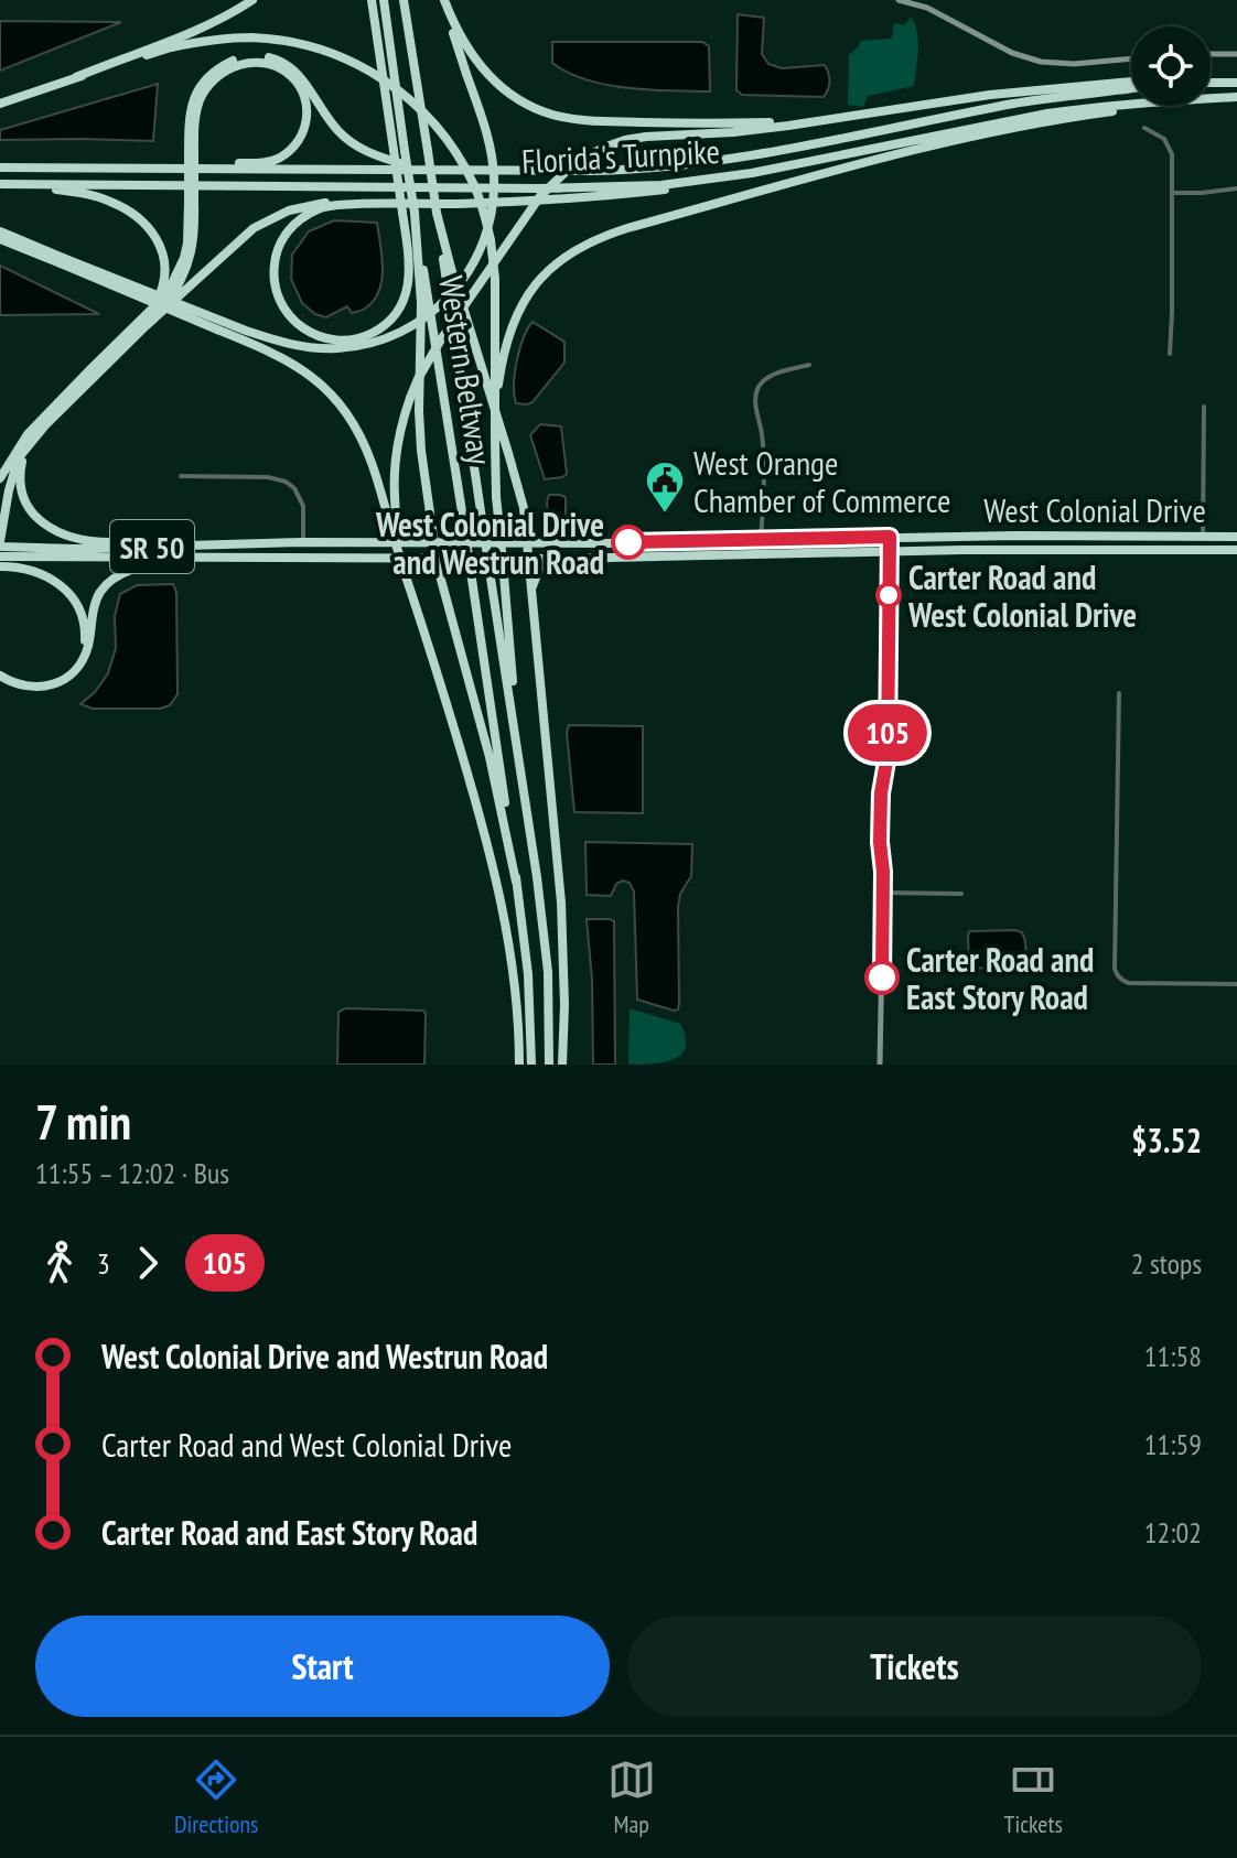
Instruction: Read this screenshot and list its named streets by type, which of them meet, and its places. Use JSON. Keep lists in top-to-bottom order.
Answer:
{
  "streets": {
    "highway": [
      "Florida's Turnpike",
      "Western Beltway",
      "West Colonial Drive",
      "SR 50"
    ]
  },
  "places": {
    "public building": ["West Orange Chamber of Commerce"],
    "other": ["West Colonial Drive and Westrun Road", "Carter Road and West Colonial Drive", "Carter Road and East Story Road"]
  },
  "lines": ["bus line 105"],
  "page": {
    "on_map": "105",
    "heading": ["7 min", "11:55 – 12:02 · Bus", "$3.52"],
    "legs": ["3", "105", "2 stops"],
    "list": [
      {
        "name": "West Colonial Drive and Westrun Road",
        "value": "11:58"
      },
      {
        "name": "Carter Road and West Colonial Drive",
        "value": "11:59"
      },
      {
        "name": "Carter Road and East Story Road",
        "value": "12:02"
      }
    ],
    "buttons": ["Start", "Tickets"],
    "tabs": ["Directions", "Map", "Tickets"]
  }
}
